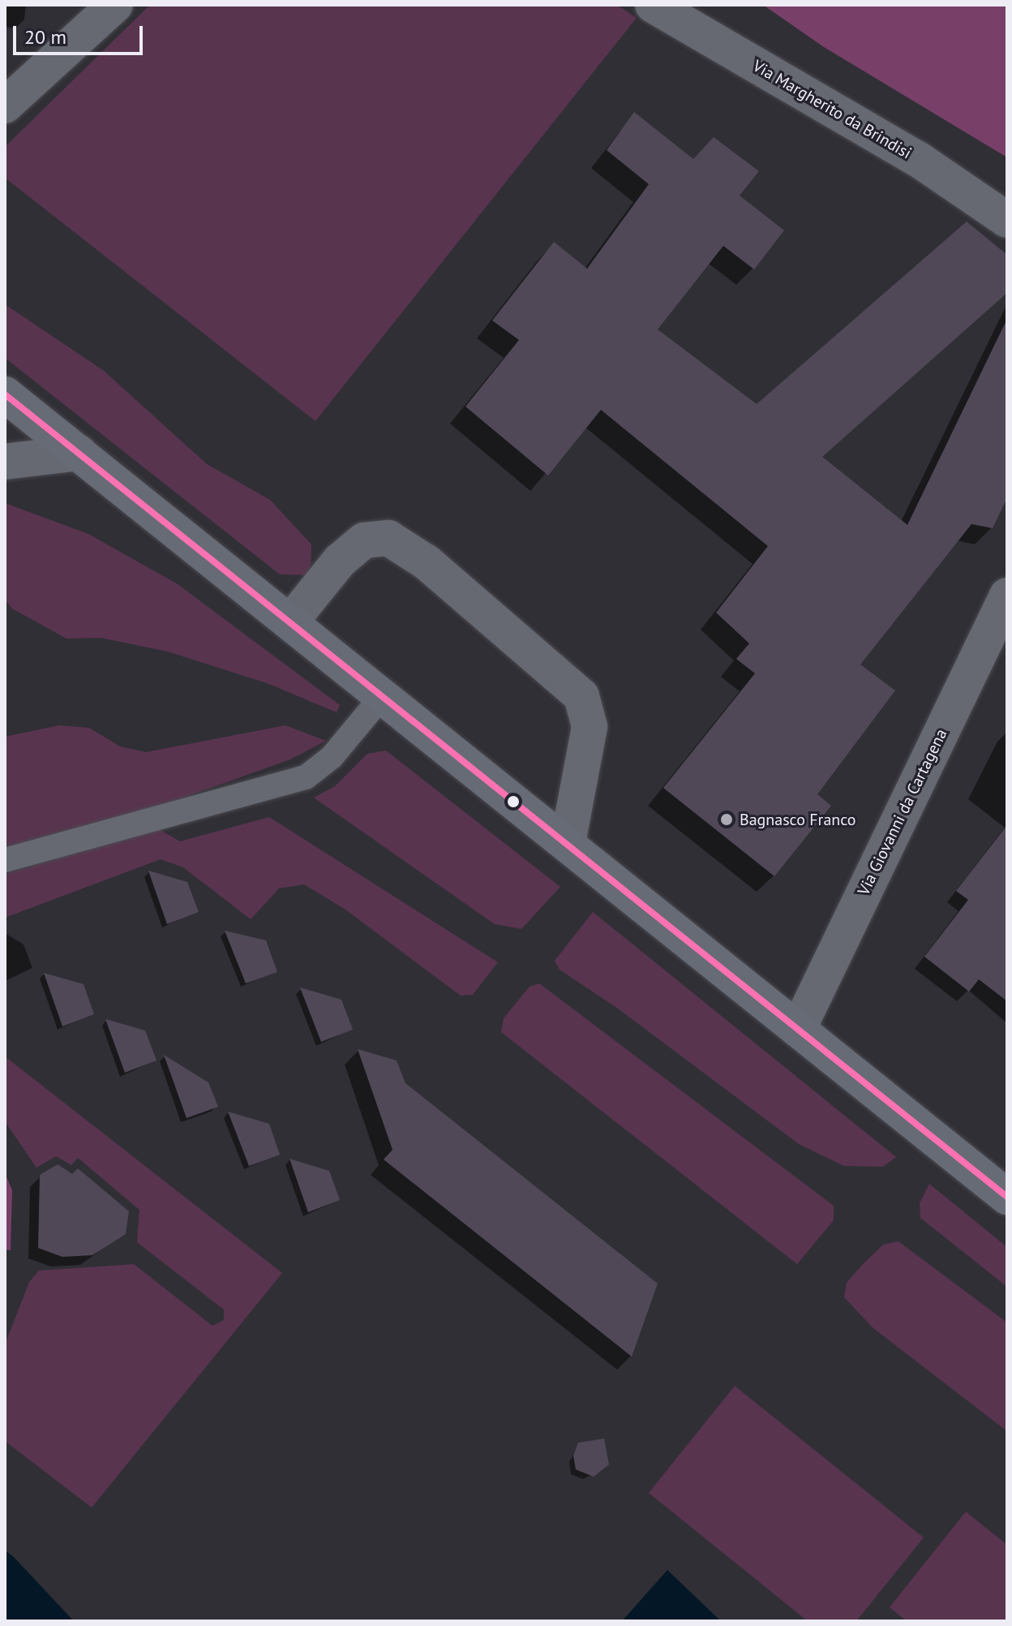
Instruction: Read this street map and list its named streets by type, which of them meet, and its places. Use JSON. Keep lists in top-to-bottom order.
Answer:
{
  "streets": {
    "street": ["Via Margherito da Brindisi", "Via Giovanni da Cartagena"]
  },
  "places": ["Bagnasco Franco"],
  "scale_bar": "20 m"
}
